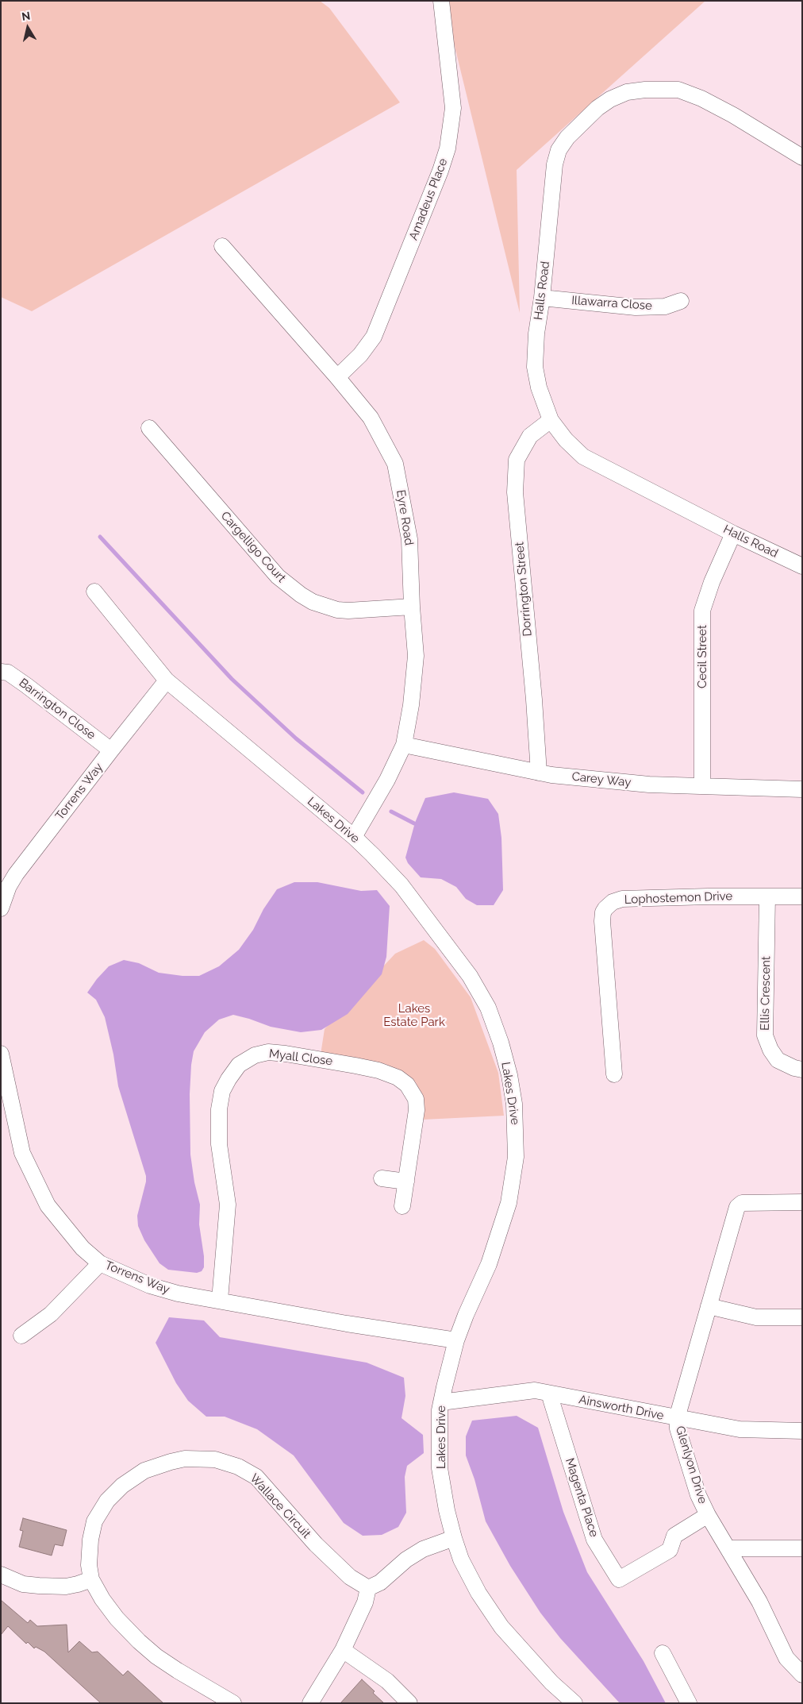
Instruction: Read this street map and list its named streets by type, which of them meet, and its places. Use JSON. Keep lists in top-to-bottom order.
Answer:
{
  "streets": {
    "street": [
      "Amadeus Place",
      "Halls Road",
      "Illawarra Close",
      "Eyre Road",
      "Cargelligo Court",
      "Dorrington Street",
      "Cecil Street",
      "Barrington Close",
      "Carey Way",
      "Torrens Way",
      "Lakes Drive",
      "Lophostemon Drive",
      "Ellis Crescent",
      "Myall Close",
      "Ainsworth Drive",
      "Glenlyon Drive",
      "Magenta Place",
      "Wallace Circuit"
    ]
  },
  "crossings": [
    ["Amadeus Place", "Eyre Road"],
    ["Halls Road", "Illawarra Close"],
    ["Halls Road", "Dorrington Street"],
    ["Halls Road", "Cecil Street"],
    ["Eyre Road", "Cargelligo Court"],
    ["Eyre Road", "Carey Way"],
    ["Eyre Road", "Lakes Drive"],
    ["Dorrington Street", "Carey Way"],
    ["Cecil Street", "Carey Way"],
    ["Barrington Close", "Torrens Way"],
    ["Torrens Way", "Lakes Drive"],
    ["Torrens Way", "Myall Close"],
    ["Lakes Drive", "Ainsworth Drive"],
    ["Lophostemon Drive", "Ellis Crescent"],
    ["Ainsworth Drive", "Glenlyon Drive"],
    ["Ainsworth Drive", "Magenta Place"],
    ["Glenlyon Drive", "Magenta Place"]
  ],
  "parks": ["Lakes Estate Park"],
  "north": "top"
}
